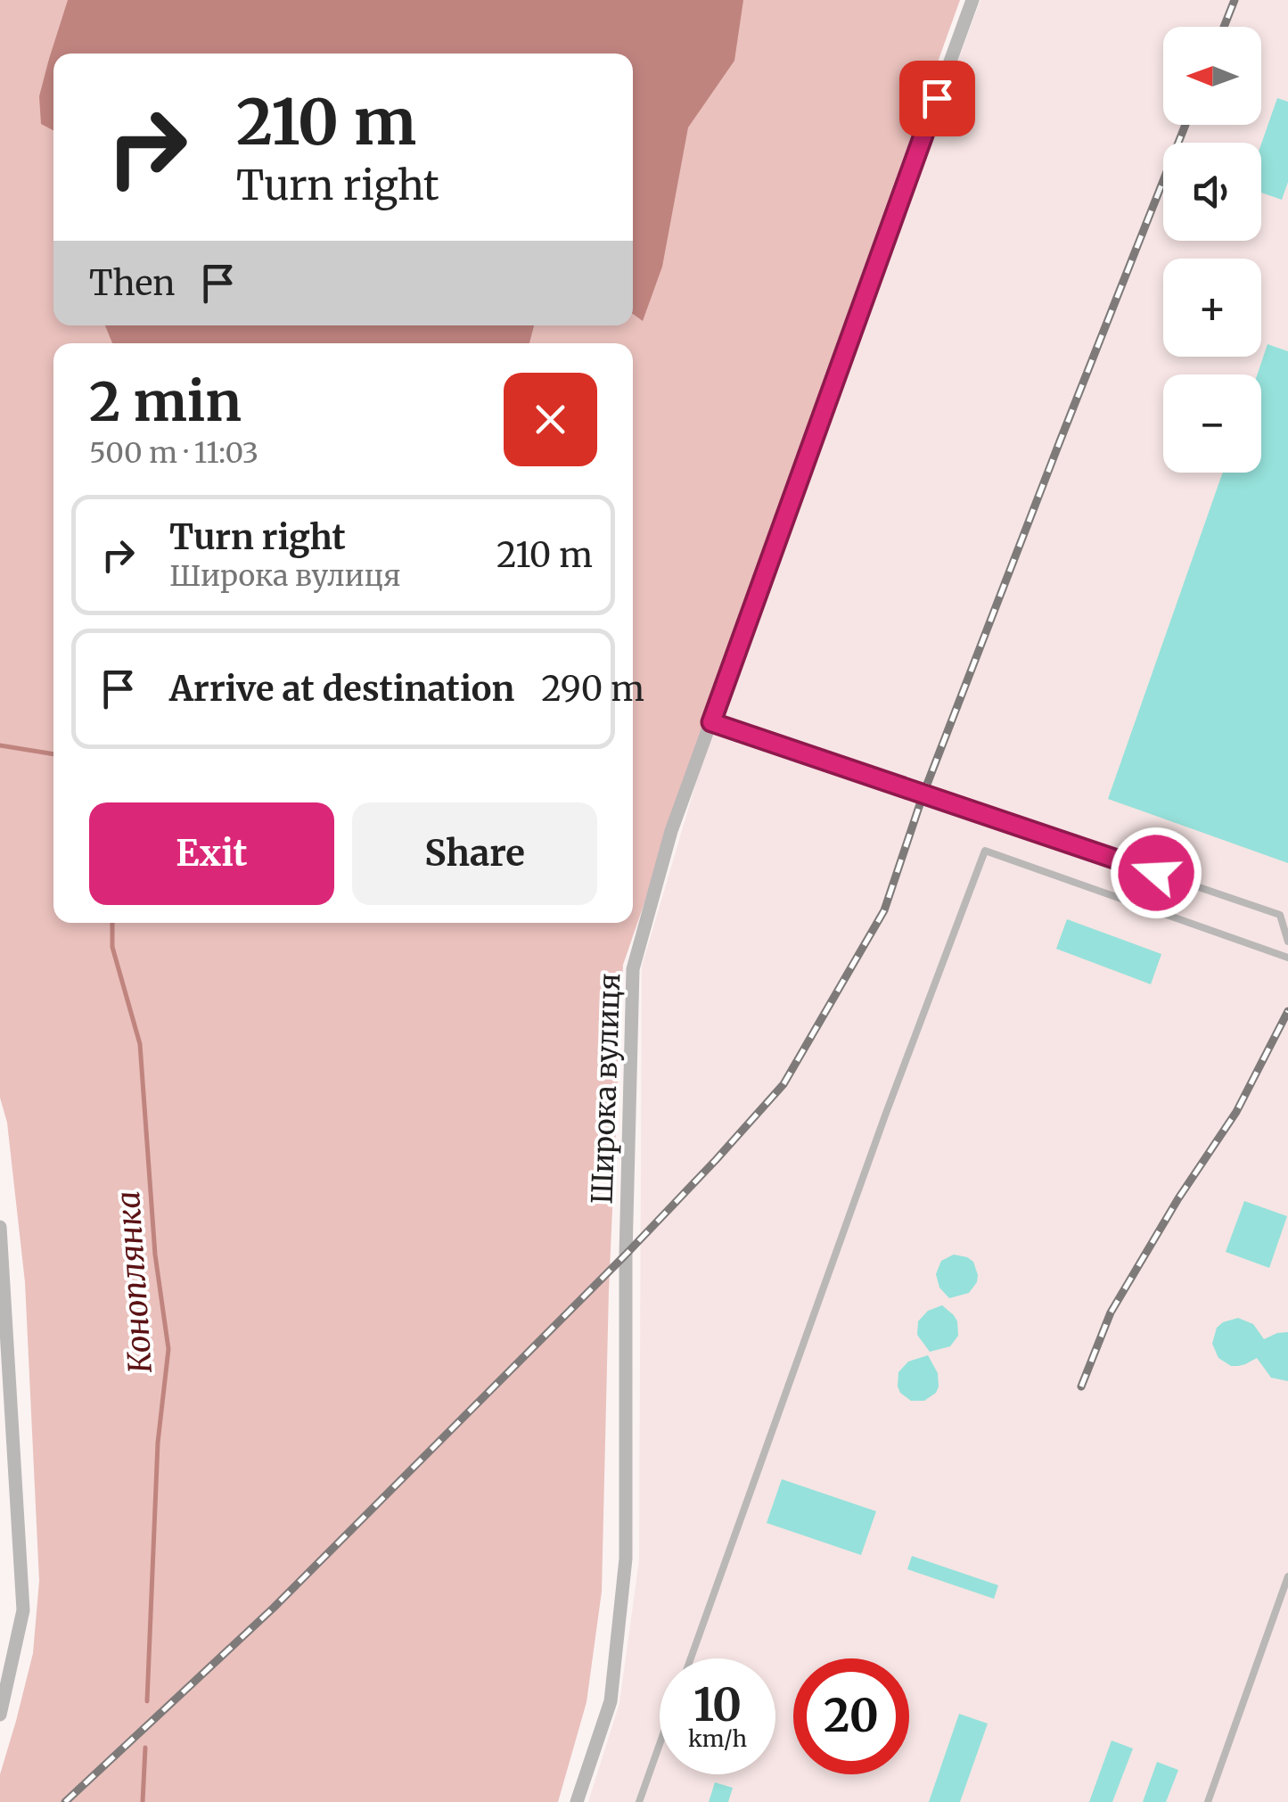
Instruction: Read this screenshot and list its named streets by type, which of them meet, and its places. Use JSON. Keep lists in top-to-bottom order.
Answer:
{
  "streets": {
    "street": ["Широка вулиця"]
  },
  "water": ["Коноплянка"],
  "north": "left",
  "page": {
    "map_buttons": ["+", "−"],
    "turn": ["210 m", "Turn right"],
    "then": "Then",
    "heading": ["2 min", "500 m · 11:03"],
    "list": [
      {
        "name": "Turn right",
        "note": "Широка вулиця",
        "value": "210 m"
      },
      {
        "name": "Arrive at destination",
        "value": "290 m"
      }
    ],
    "buttons": ["Exit", "Share"],
    "speed": "10 km/h",
    "limit": "20"
  }
}
